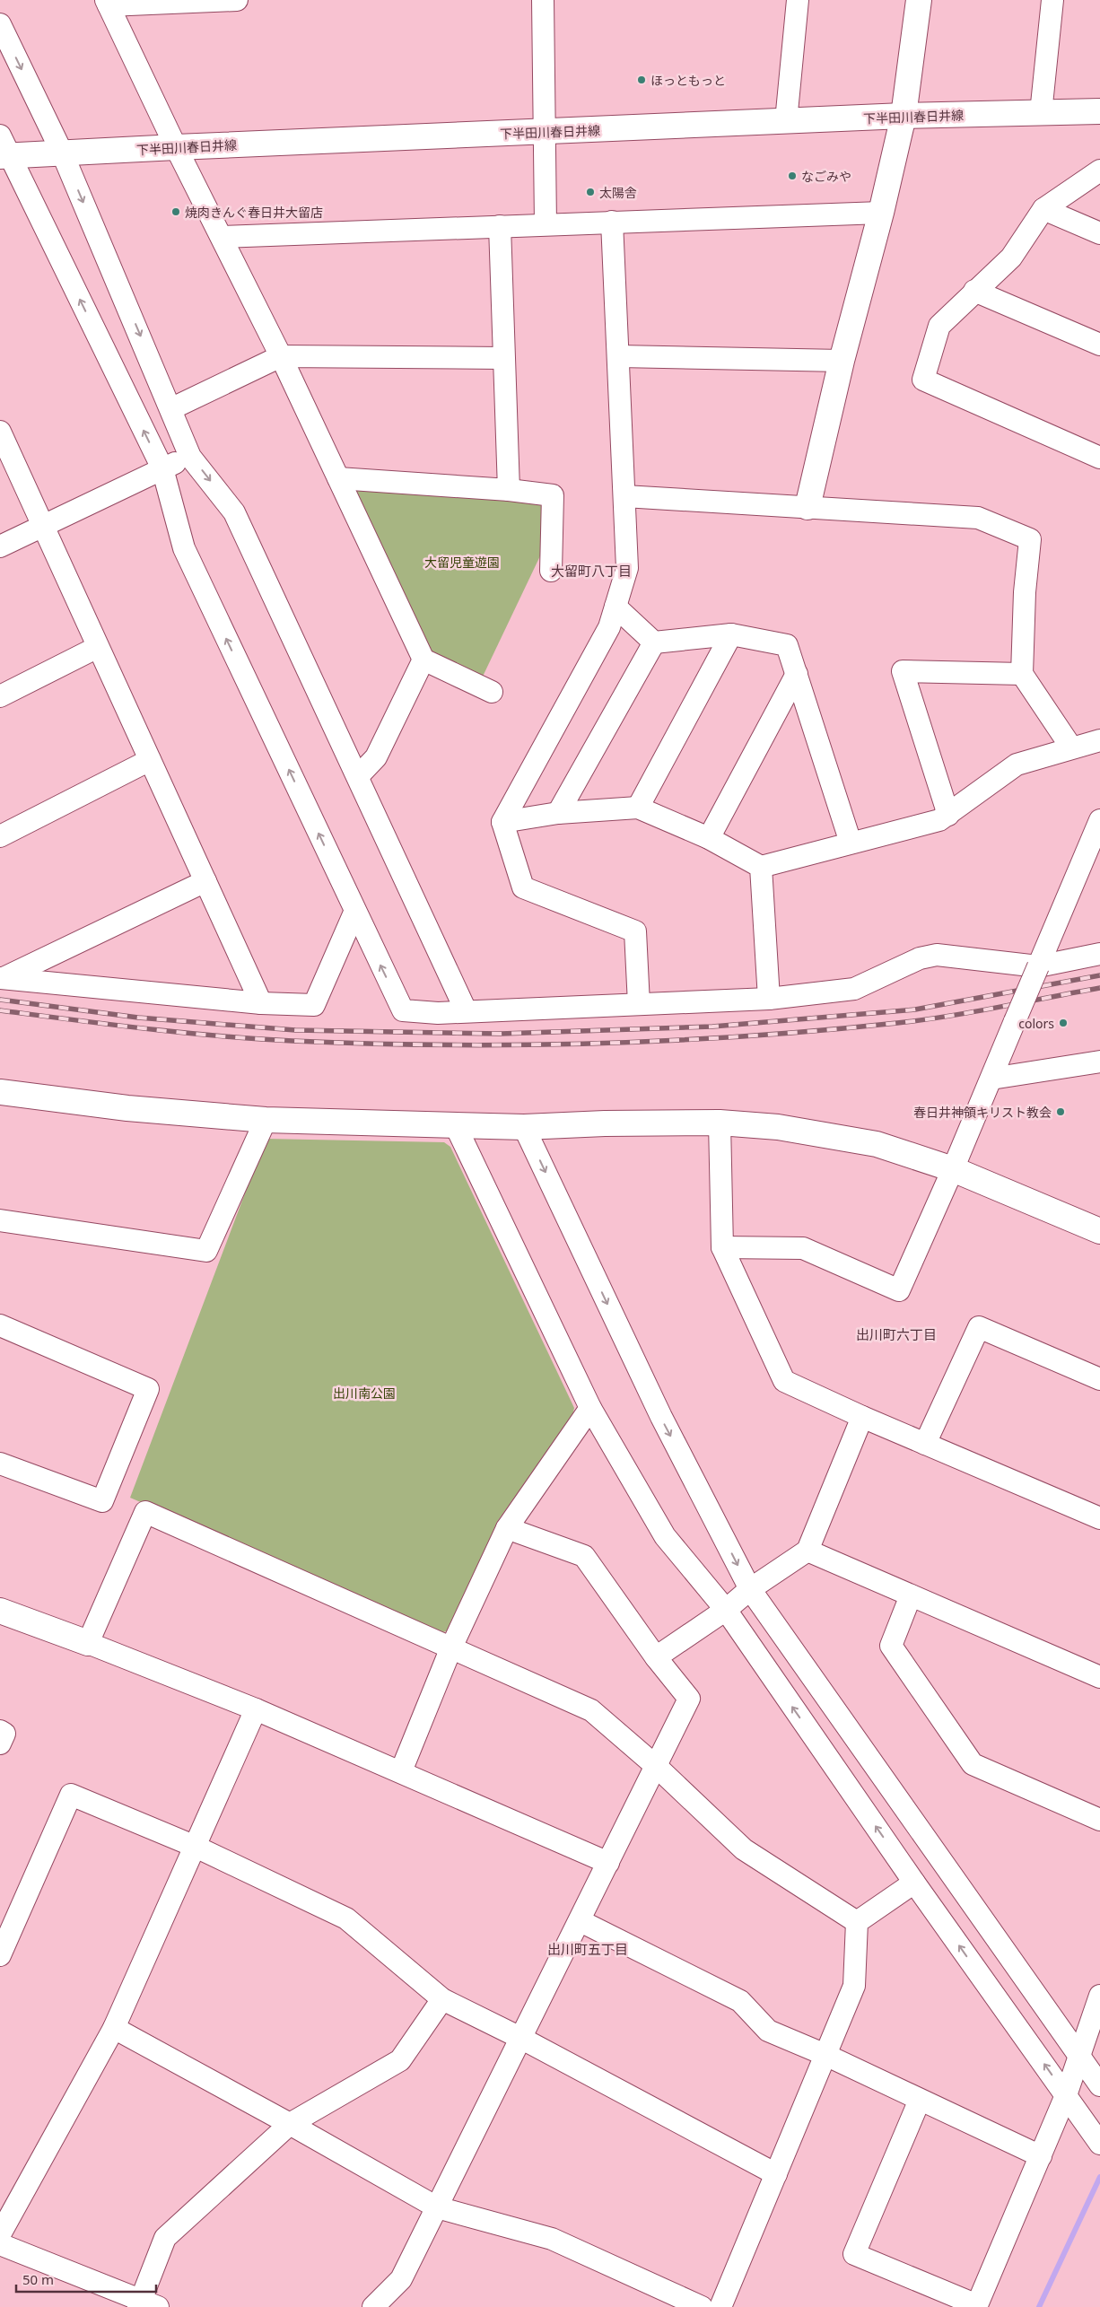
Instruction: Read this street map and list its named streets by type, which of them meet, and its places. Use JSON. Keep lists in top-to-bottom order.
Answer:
{
  "streets": {
    "street": ["下半田川春日井線"]
  },
  "districts": ["大留町八丁目", "出川町六丁目", "出川町五丁目"],
  "parks": ["大留児童遊園", "出川南公園"],
  "places": [
    "ほっともっと",
    "なごみや",
    "太陽舎",
    "焼肉きんぐ春日井大留店",
    "colors",
    "春日井神領キリスト教会"
  ],
  "scale_bar": "50 m"
}
